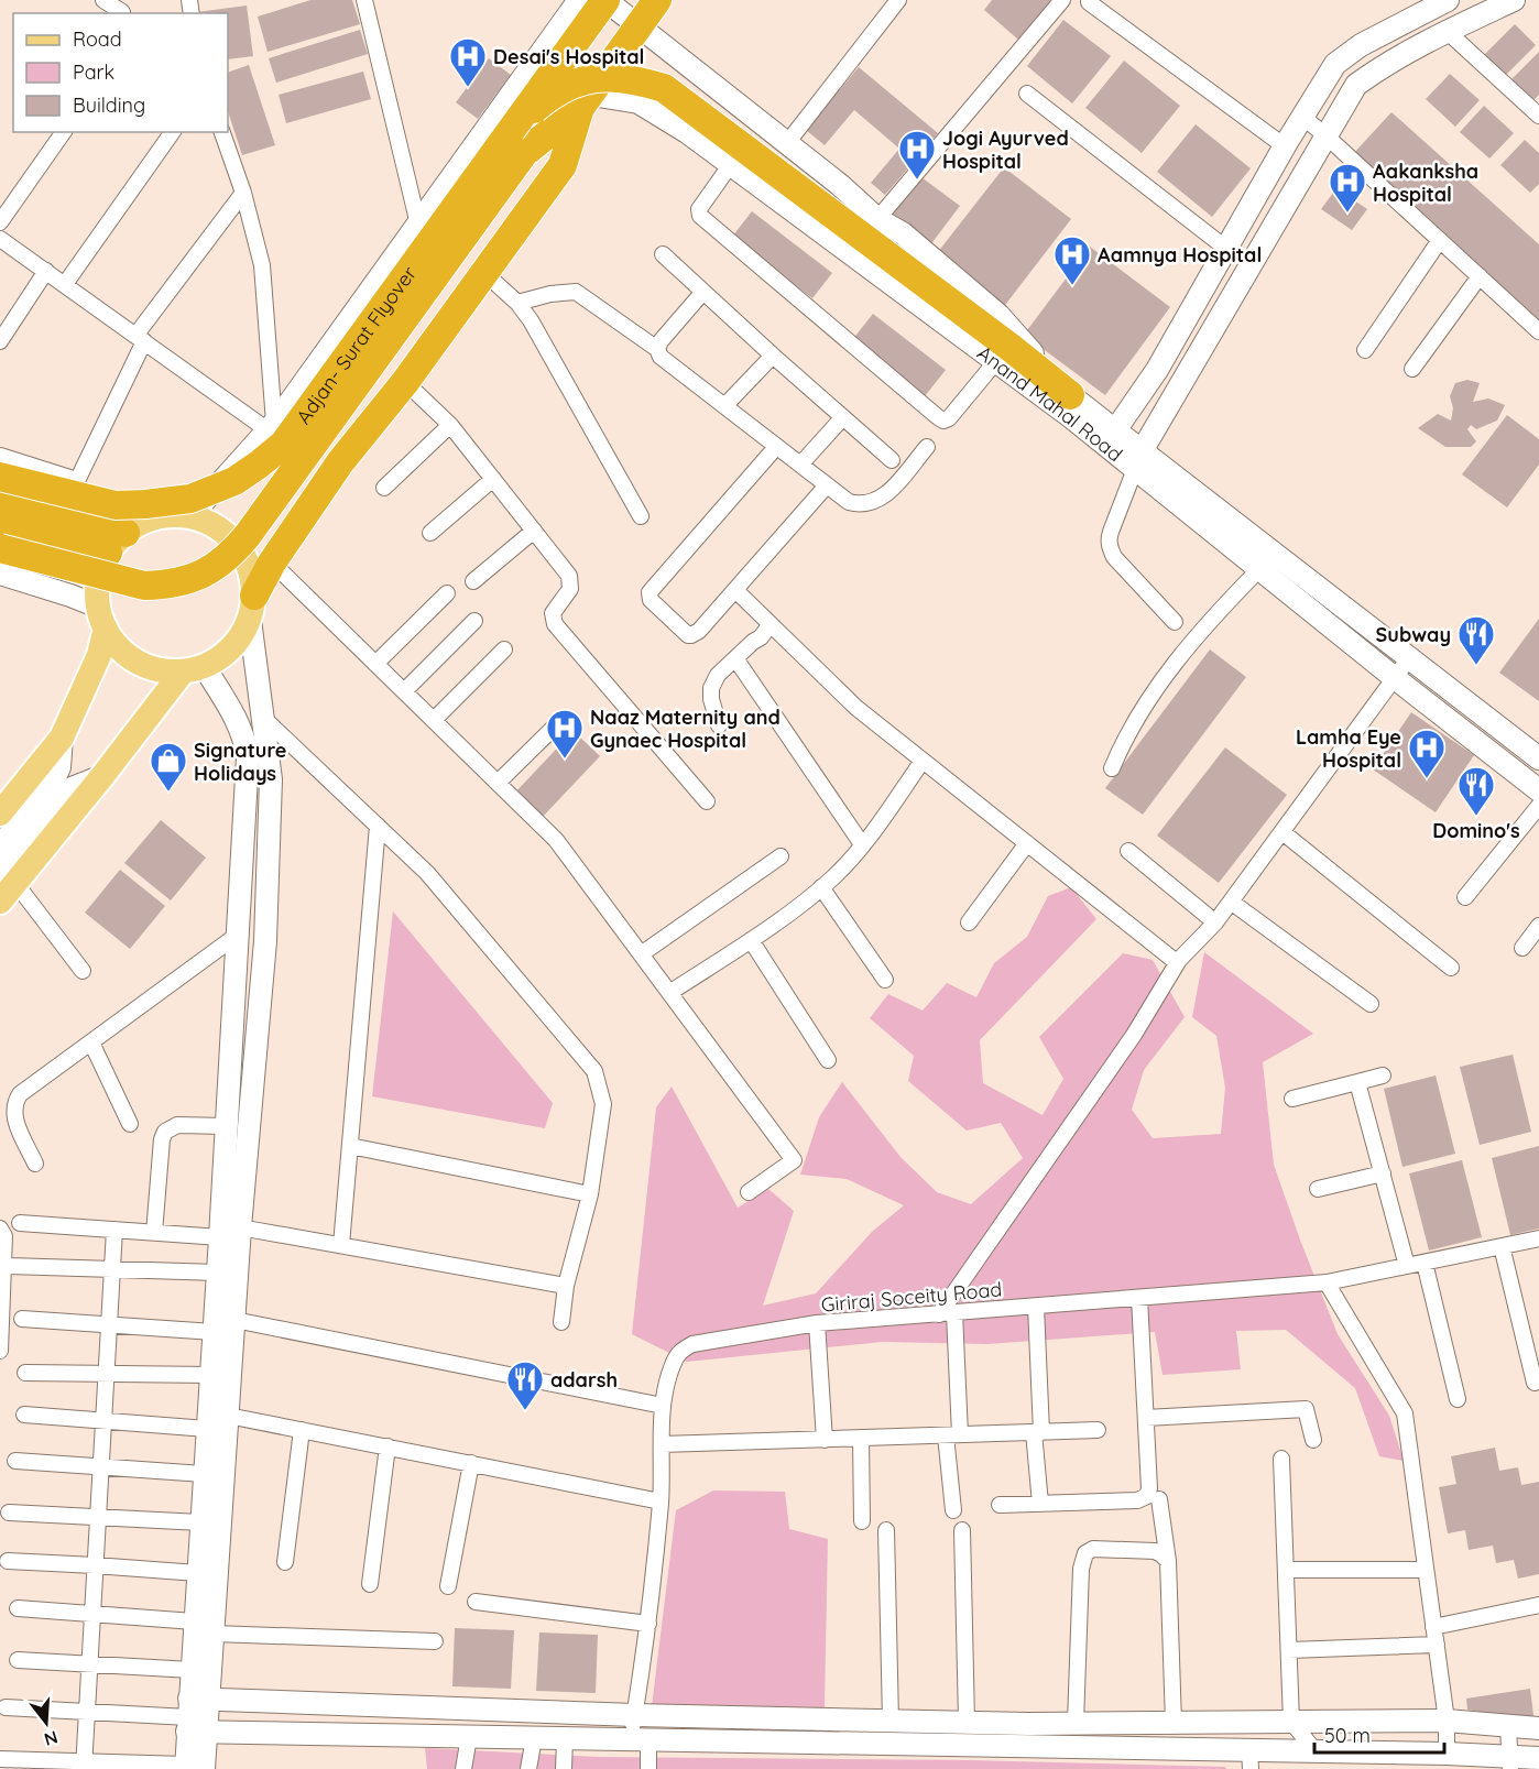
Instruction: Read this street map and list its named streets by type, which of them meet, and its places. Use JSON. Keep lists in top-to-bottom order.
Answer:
{
  "streets": {
    "highway": ["Adjan- Surat Flyover"],
    "street": ["Anand Mahal Road", "Giriraj Soceity Road"]
  },
  "crossings": [
    ["Adjan- Surat Flyover", "Anand Mahal Road"]
  ],
  "places": {
    "hospital": [
      "Desai's Hospital",
      "Jogi Ayurved Hospital",
      "Aakanksha Hospital",
      "Aamnya Hospital",
      "Naaz Maternity and Gynaec Hospital",
      "Lamha Eye Hospital"
    ],
    "restaurant": ["Subway", "Domino's", "adarsh"],
    "shop": ["Signature Holidays"]
  },
  "legend": ["Road", "Park", "Building"],
  "scale_bar": "50 m",
  "north": "bottom"
}
